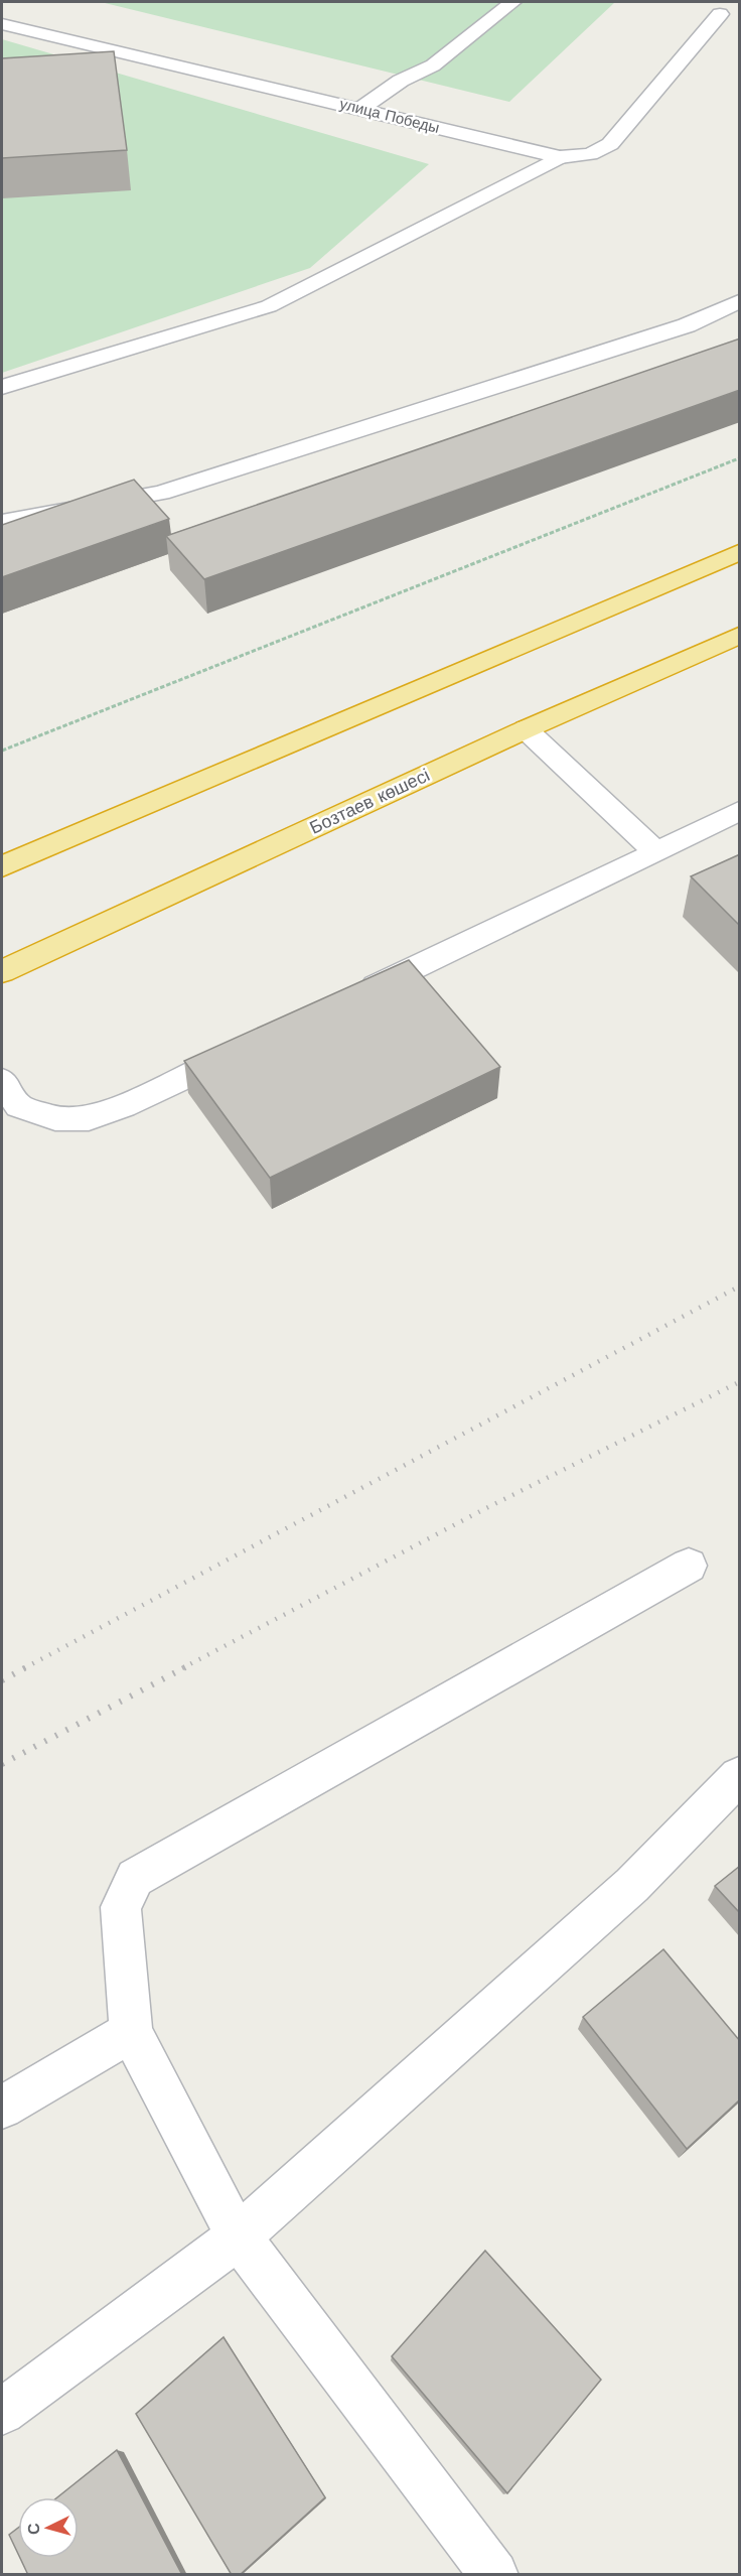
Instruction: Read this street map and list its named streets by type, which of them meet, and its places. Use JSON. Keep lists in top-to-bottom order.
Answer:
{
  "streets": {
    "highway": ["Бозтаев көшесі"],
    "street": ["улица Победы"]
  },
  "north": "left"
}
